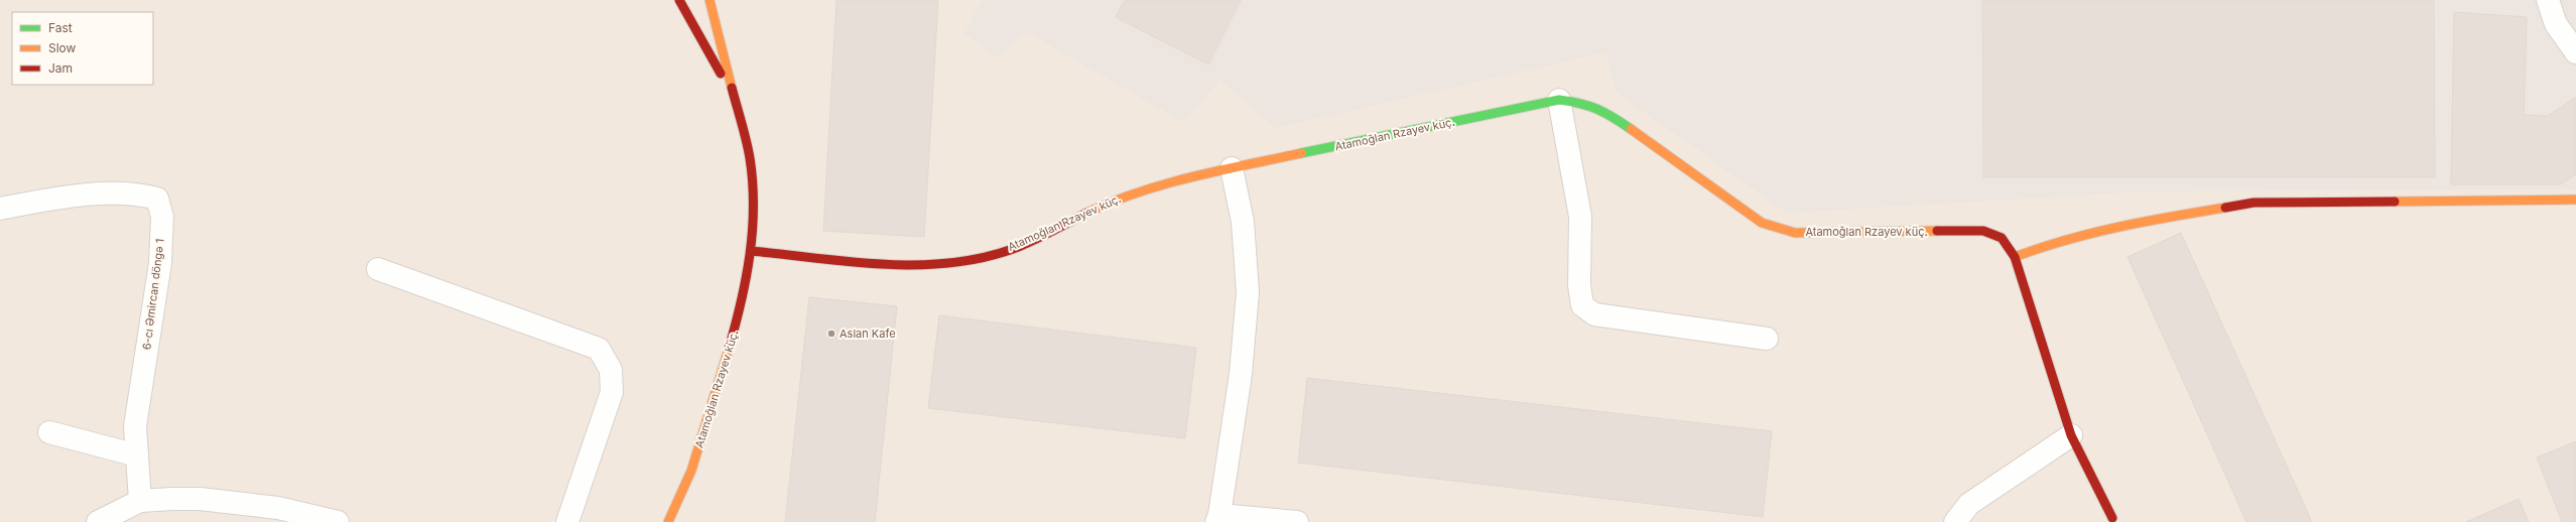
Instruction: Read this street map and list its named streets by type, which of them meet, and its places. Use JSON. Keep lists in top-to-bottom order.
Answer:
{
  "streets": {
    "street": ["Atamoğlan Rzayev küç.", "6-cı Əmircan döngə 1"]
  },
  "places": ["Aslan Kafe"],
  "legend": ["Fast", "Slow", "Jam"]
}
